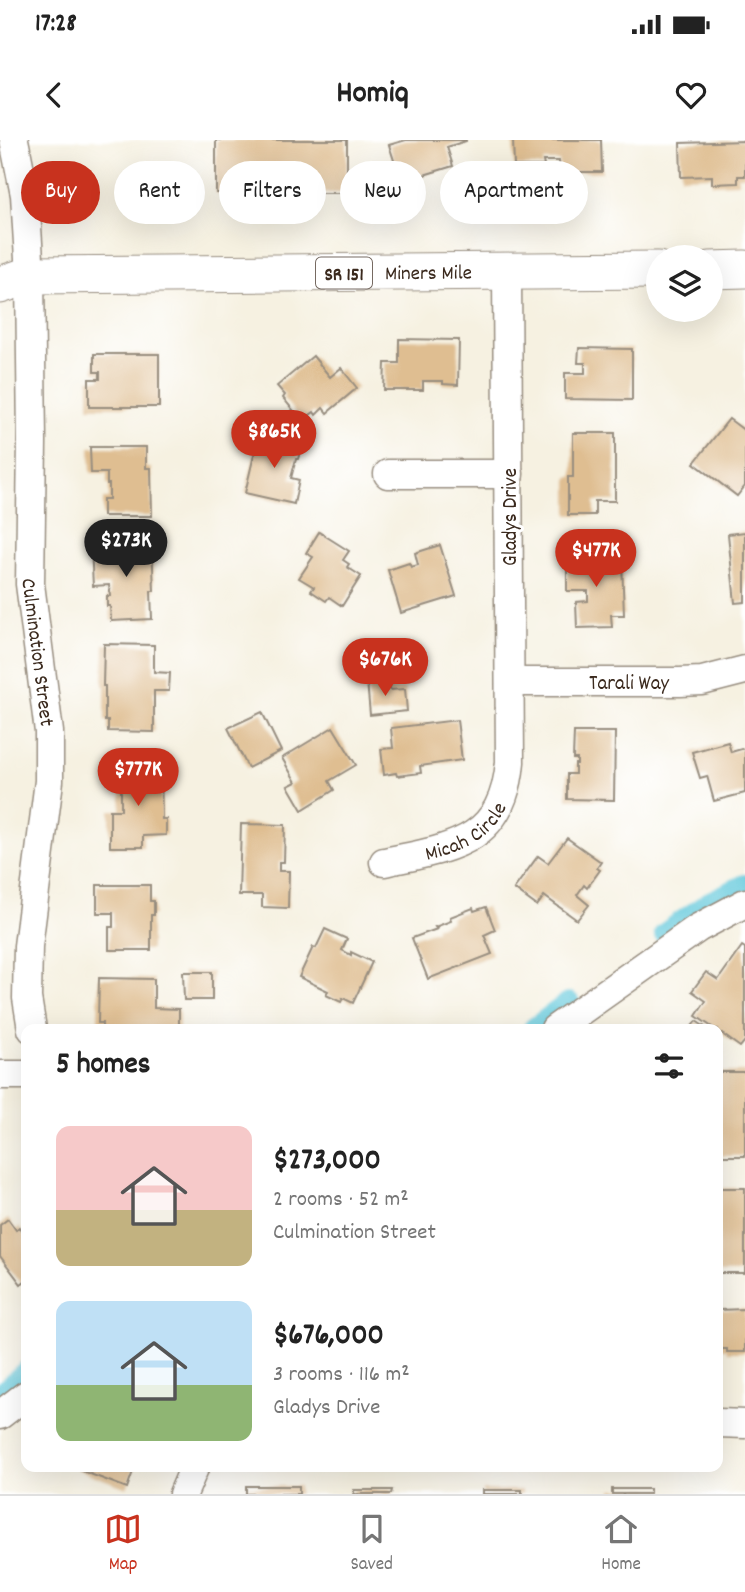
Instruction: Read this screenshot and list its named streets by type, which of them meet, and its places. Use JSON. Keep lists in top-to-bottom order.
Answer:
{
  "streets": {
    "main road": ["SR 151", "Miners Mile"],
    "street": [
      "Gladys Drive",
      "Culmination Street",
      "Tarali Way",
      "Micah Circle"
    ]
  },
  "crossings": [
    ["Miners Mile", "Gladys Drive"],
    ["Miners Mile", "Culmination Street"],
    ["Gladys Drive", "Tarali Way"],
    ["Gladys Drive", "Micah Circle"]
  ],
  "page": {
    "status": "17:28",
    "header": "Homiq",
    "chip": [
      "Buy",
      "Rent",
      "Filters",
      "New",
      "Apartment"
    ],
    "price": [
      "$865K",
      "$273K",
      "$477K",
      "$676K",
      "$777K"
    ],
    "heading": "5 homes",
    "list": [
      {
        "name": "$273,000",
        "note": "2 rooms · 52 m² · Culmination Street"
      },
      {
        "name": "$676,000",
        "note": "3 rooms · 116 m² · Gladys Drive"
      }
    ],
    "tabs": ["Map", "Saved", "Home"]
  }
}
